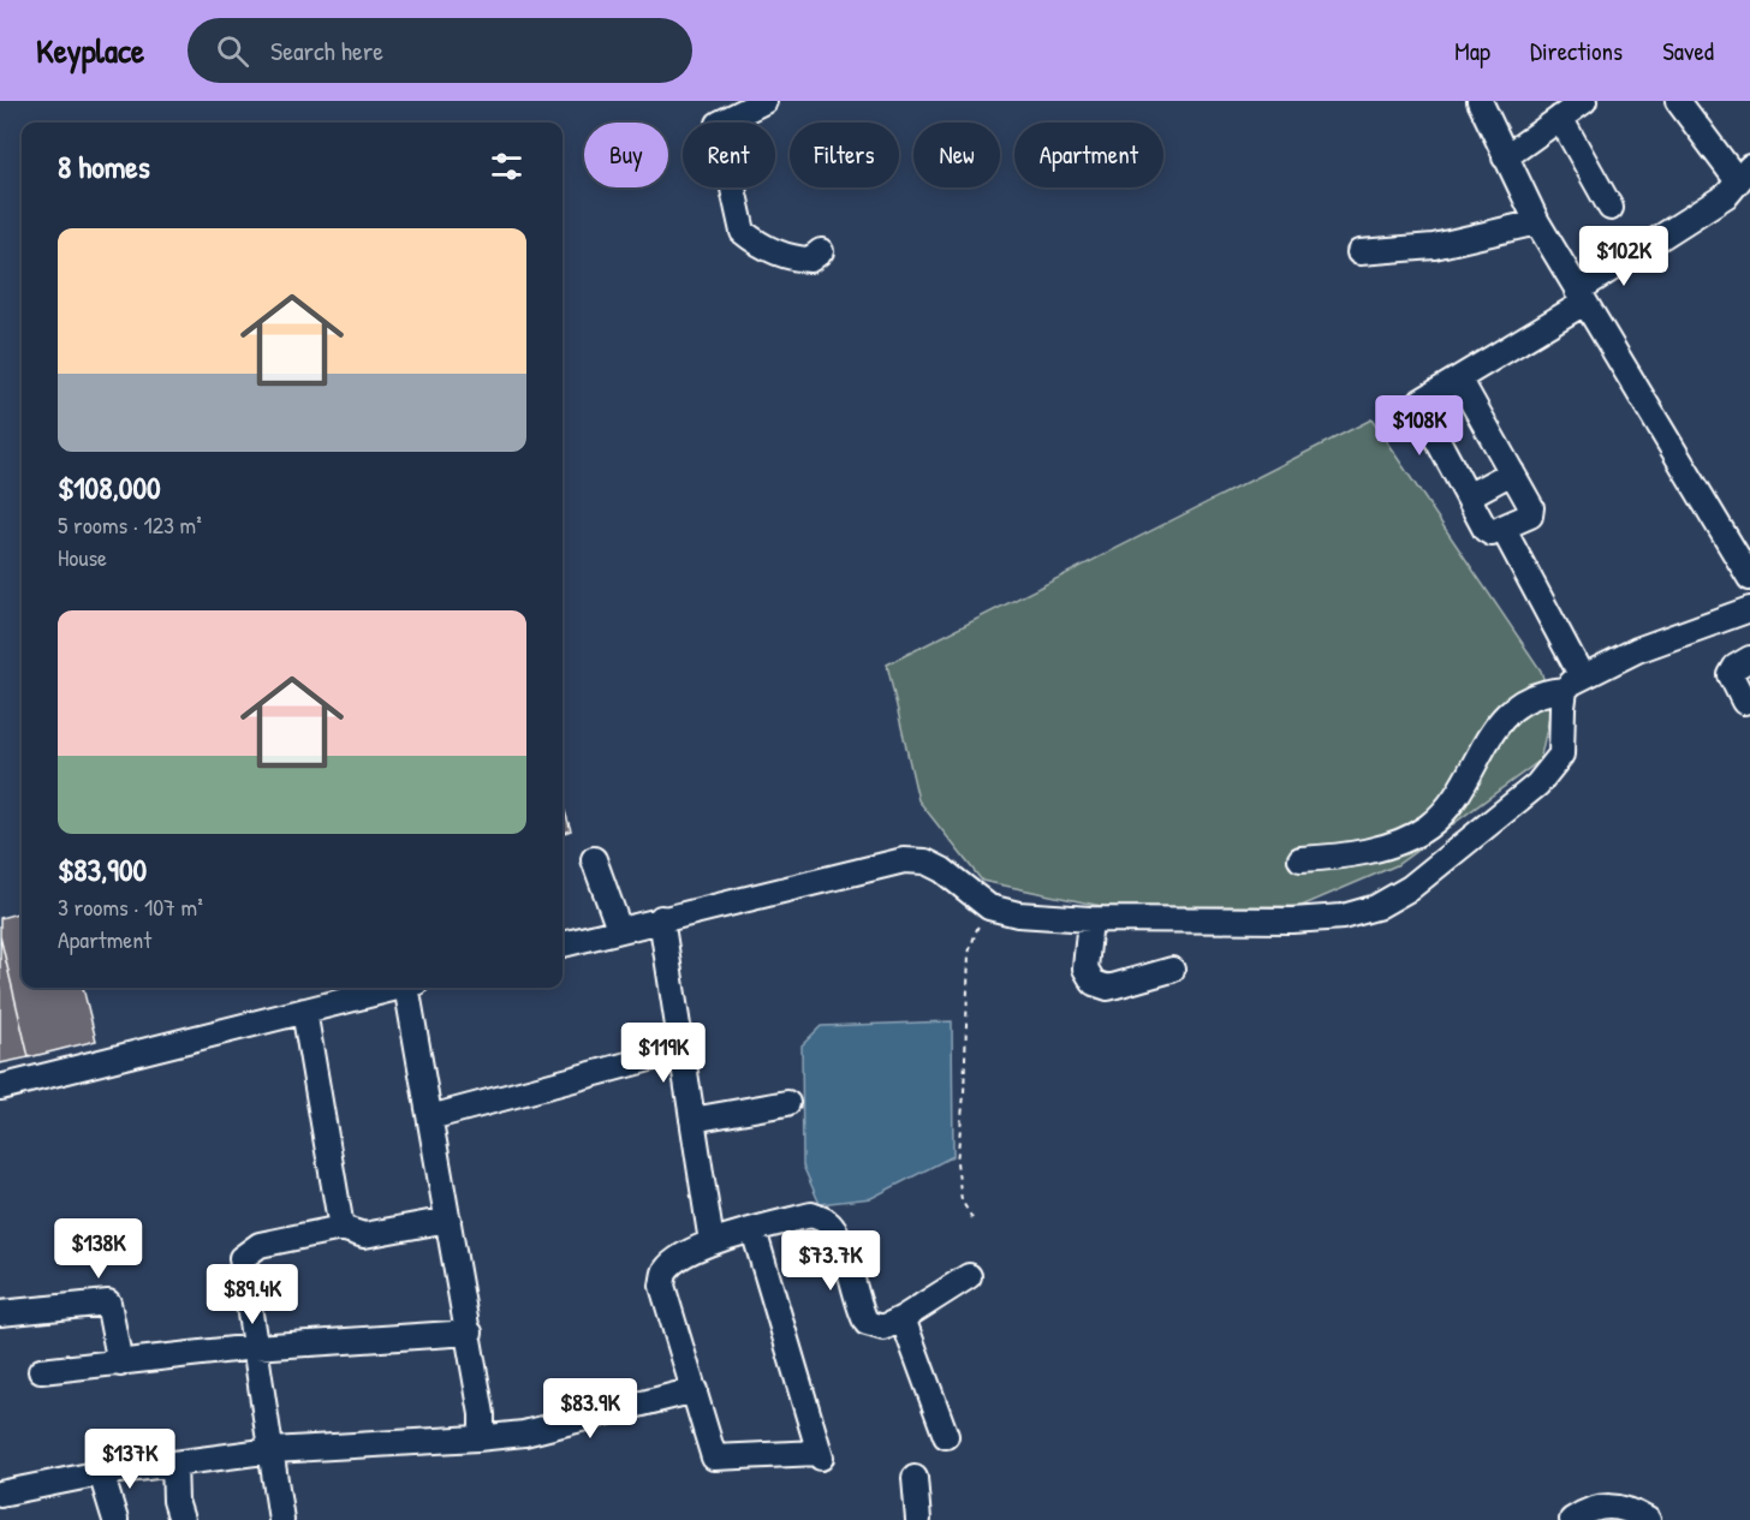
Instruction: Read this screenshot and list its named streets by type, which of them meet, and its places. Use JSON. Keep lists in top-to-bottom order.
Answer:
{
  "page": {
    "header": "Keyplace",
    "search": "Search here",
    "nav": ["Map", "Directions", "Saved"],
    "chip": [
      "Buy",
      "Rent",
      "Filters",
      "New",
      "Apartment"
    ],
    "heading": "8 homes",
    "list": [
      {
        "name": "$108,000",
        "note": "5 rooms · 123 m² · House"
      },
      {
        "name": "$83,900",
        "note": "3 rooms · 107 m² · Apartment"
      }
    ],
    "price": [
      "$102K",
      "$108K",
      "$119K",
      "$138K",
      "$73.7K",
      "$89.4K",
      "$83.9K",
      "$137K"
    ]
  }
}
